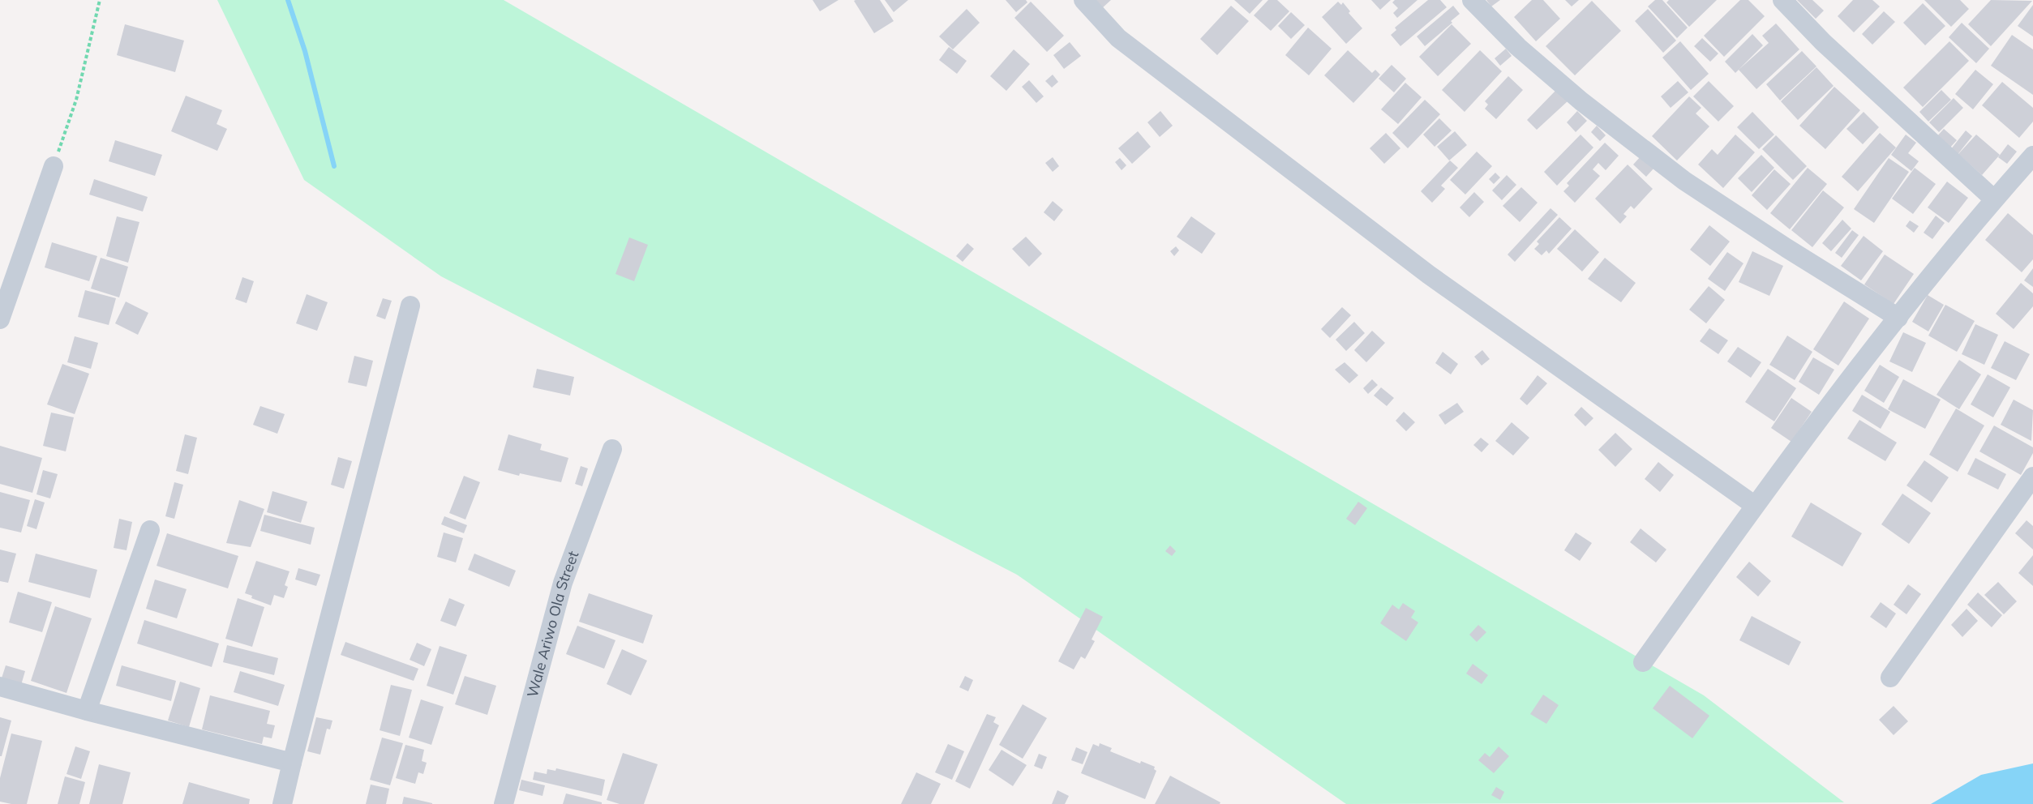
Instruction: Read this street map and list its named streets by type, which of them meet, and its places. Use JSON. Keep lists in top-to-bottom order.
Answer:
{
  "streets": {
    "street": ["Wale Ariwo Ola Street"]
  }
}
